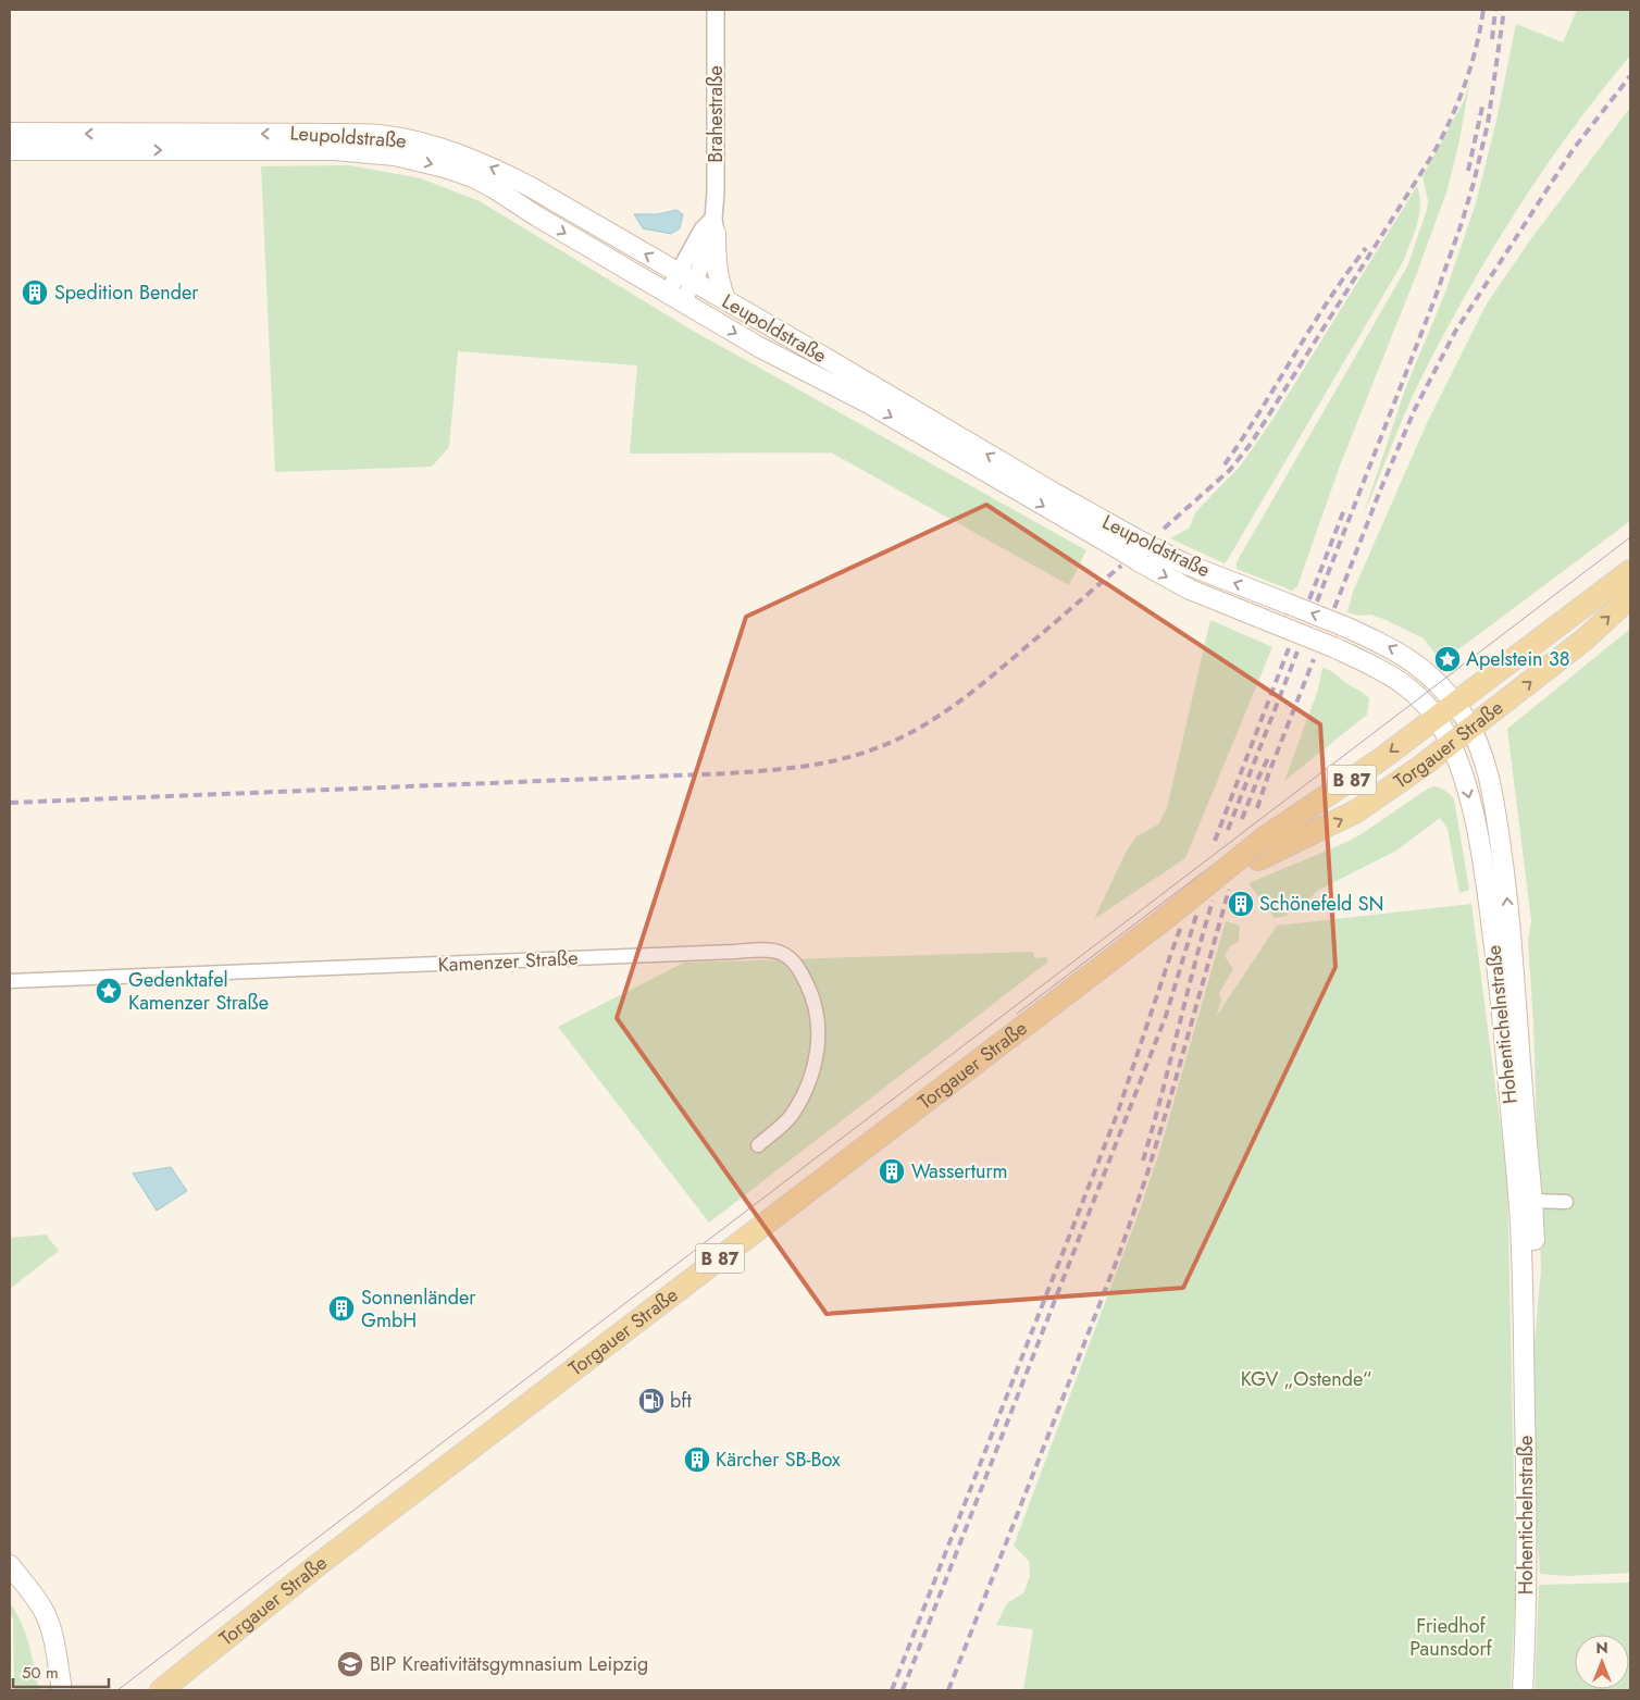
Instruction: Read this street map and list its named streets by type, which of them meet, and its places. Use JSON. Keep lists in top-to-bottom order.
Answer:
{
  "streets": {
    "main road": [
      "Leupoldstraße",
      "Torgauer Straße",
      "B 87",
      "Hohentichelnstraße"
    ],
    "street": ["Brahestraße", "Kamenzer Straße"]
  },
  "crossings": [
    ["Brahestraße", "Leupoldstraße"],
    ["Leupoldstraße", "Torgauer Straße"],
    ["Leupoldstraße", "Hohentichelnstraße"],
    ["Torgauer Straße", "Hohentichelnstraße"]
  ],
  "parks": ["KGV „Ostende“", "Friedhof Paunsdorf"],
  "places": {
    "building": [
      "Spedition Bender",
      "Schönefeld SN",
      "Wasserturm",
      "Sonnenländer GmbH",
      "Kärcher SB-Box"
    ],
    "place": ["Apelstein 38", "Gedenktafel Kamenzer Straße"],
    "fuel station": ["bft"],
    "school or university": ["BIP Kreativitätsgymnasium Leipzig"]
  },
  "scale_bar": "50 m",
  "north": "top"
}
